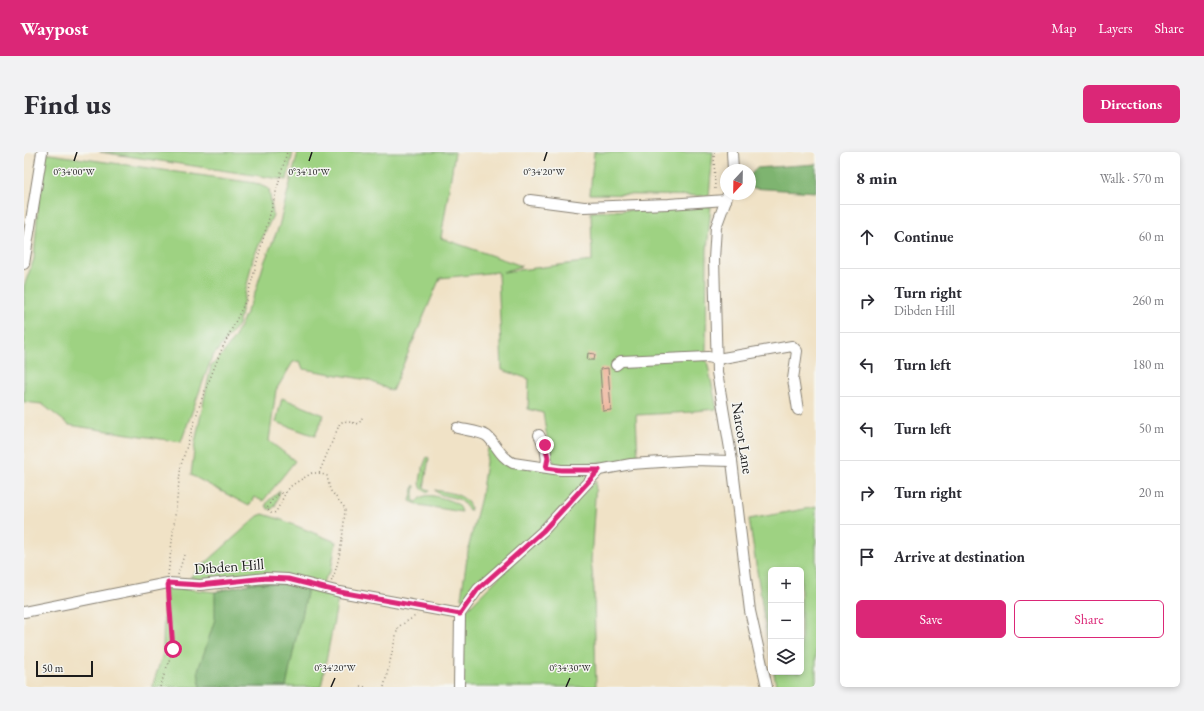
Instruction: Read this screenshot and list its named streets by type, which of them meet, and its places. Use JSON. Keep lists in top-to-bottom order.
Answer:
{
  "streets": {
    "street": ["Narcot Lane", "Dibden Hill"]
  },
  "scale_bar": "50 m",
  "north": "bottom",
  "page": {
    "header": "Waypost",
    "nav": ["Map", "Layers", "Share"],
    "buttons": [
      "Directions",
      ["Save", "Share"]
    ],
    "title": "Find us",
    "heading": ["8 min", "Walk · 570 m"],
    "list": [
      ["Continue", "60 m"],
      ["Turn right", "Dibden Hill", "260 m"],
      ["Turn left", "180 m"],
      ["Turn left", "50 m"],
      ["Turn right", "20 m"],
      "Arrive at destination"
    ],
    "map_buttons": ["+", "−"],
    "scale": "50 m"
  },
  "coordinates": [
    "0°34'00\"W",
    "0°34'10\"W",
    "0°34'20\"W",
    "0°34'30\"W"
  ]
}
